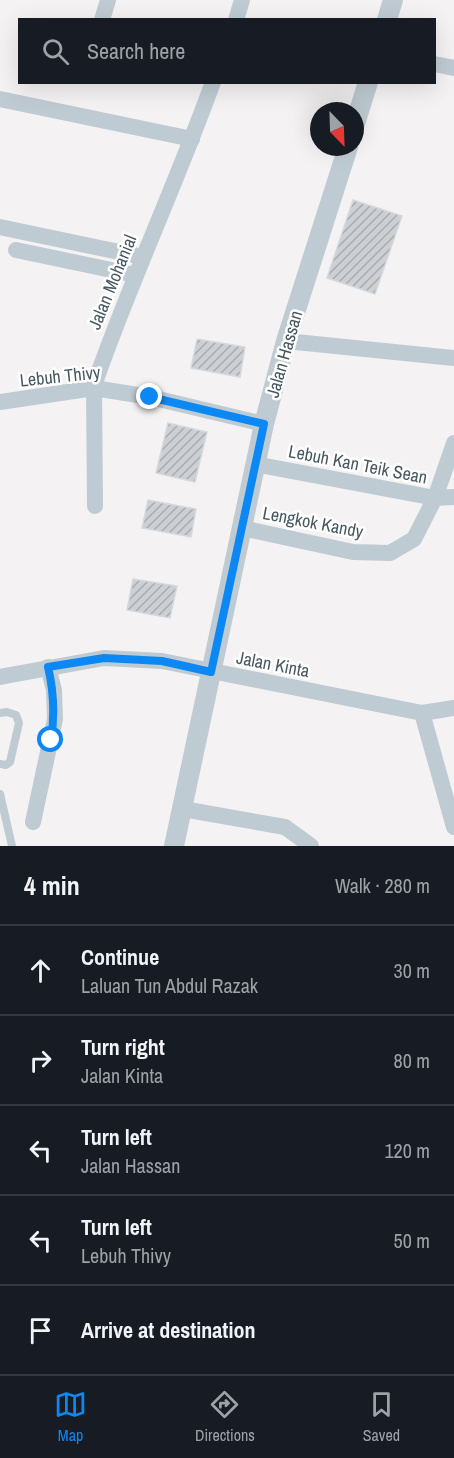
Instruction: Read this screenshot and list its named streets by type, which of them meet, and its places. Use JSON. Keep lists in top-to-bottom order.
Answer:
{
  "streets": {
    "street": [
      "Jalan Mohanial",
      "Jalan Hassan",
      "Lebuh Thivy",
      "Lebuh Kan Teik Sean",
      "Lengkok Kandy",
      "Jalan Kinta"
    ]
  },
  "crossings": [
    ["Jalan Mohanial", "Lebuh Thivy"],
    ["Jalan Hassan", "Lebuh Thivy"],
    ["Jalan Hassan", "Lebuh Kan Teik Sean"],
    ["Jalan Hassan", "Lengkok Kandy"],
    ["Jalan Hassan", "Jalan Kinta"],
    ["Lebuh Kan Teik Sean", "Lengkok Kandy"]
  ],
  "north": "bottom right",
  "page": {
    "search": "Search here",
    "heading": ["4 min", "Walk · 280 m"],
    "list": [
      ["Continue", "Laluan Tun Abdul Razak", "30 m"],
      ["Turn right", "Jalan Kinta", "80 m"],
      ["Turn left", "Jalan Hassan", "120 m"],
      ["Turn left", "Lebuh Thivy", "50 m"],
      "Arrive at destination"
    ],
    "nav": ["Map", "Directions", "Saved"]
  }
}
